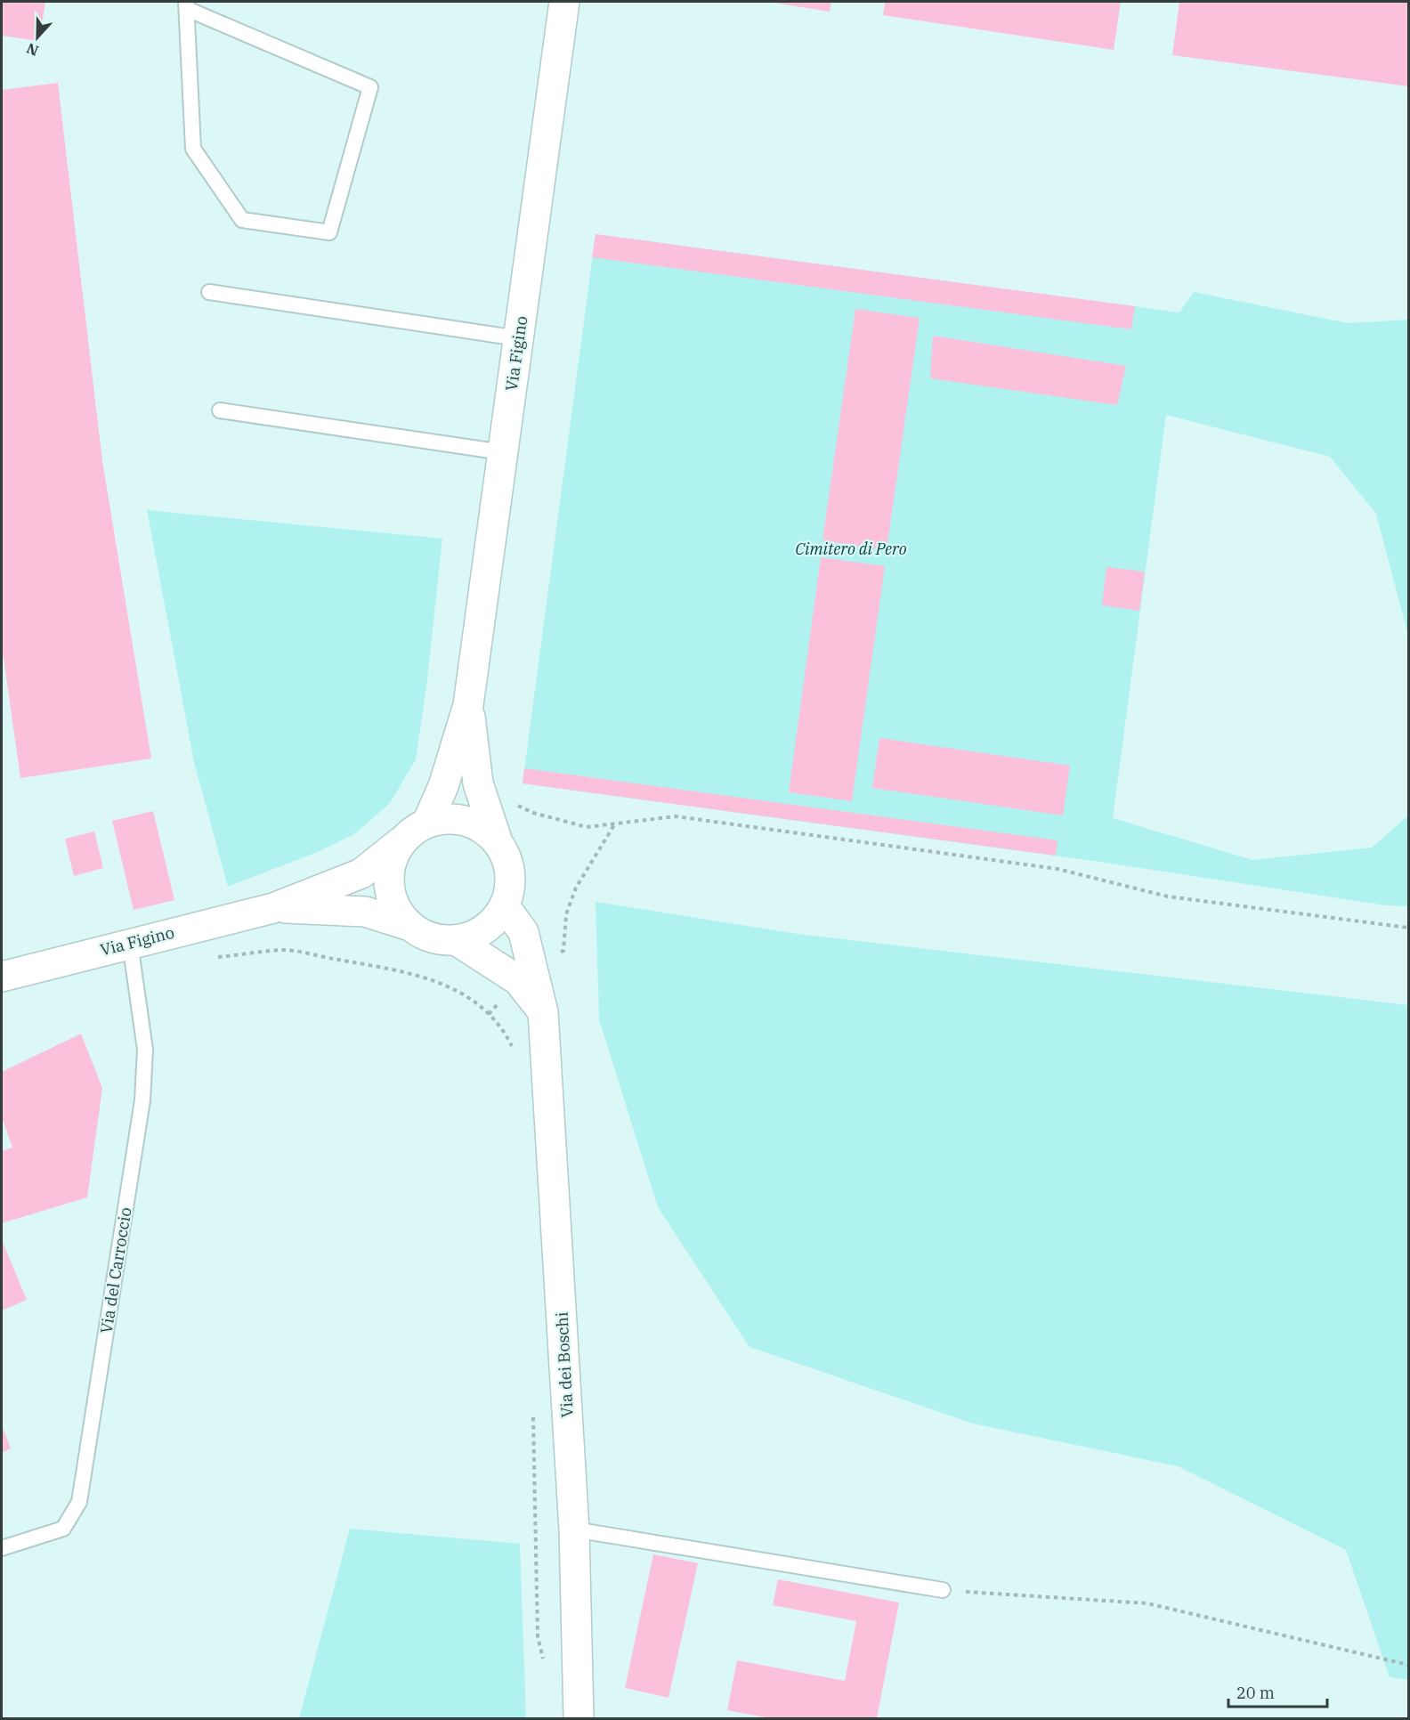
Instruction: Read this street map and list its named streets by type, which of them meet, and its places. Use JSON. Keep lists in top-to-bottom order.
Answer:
{
  "streets": {
    "street": ["Via Figino", "Via dei Boschi"],
    "lane": ["Via del Carroccio"]
  },
  "crossings": [
    ["Via Figino", "Via del Carroccio"],
    ["Via Figino", "Via dei Boschi"]
  ],
  "parks": ["Cimitero di Pero"],
  "scale_bar": "20 m",
  "north": "bottom"
}
